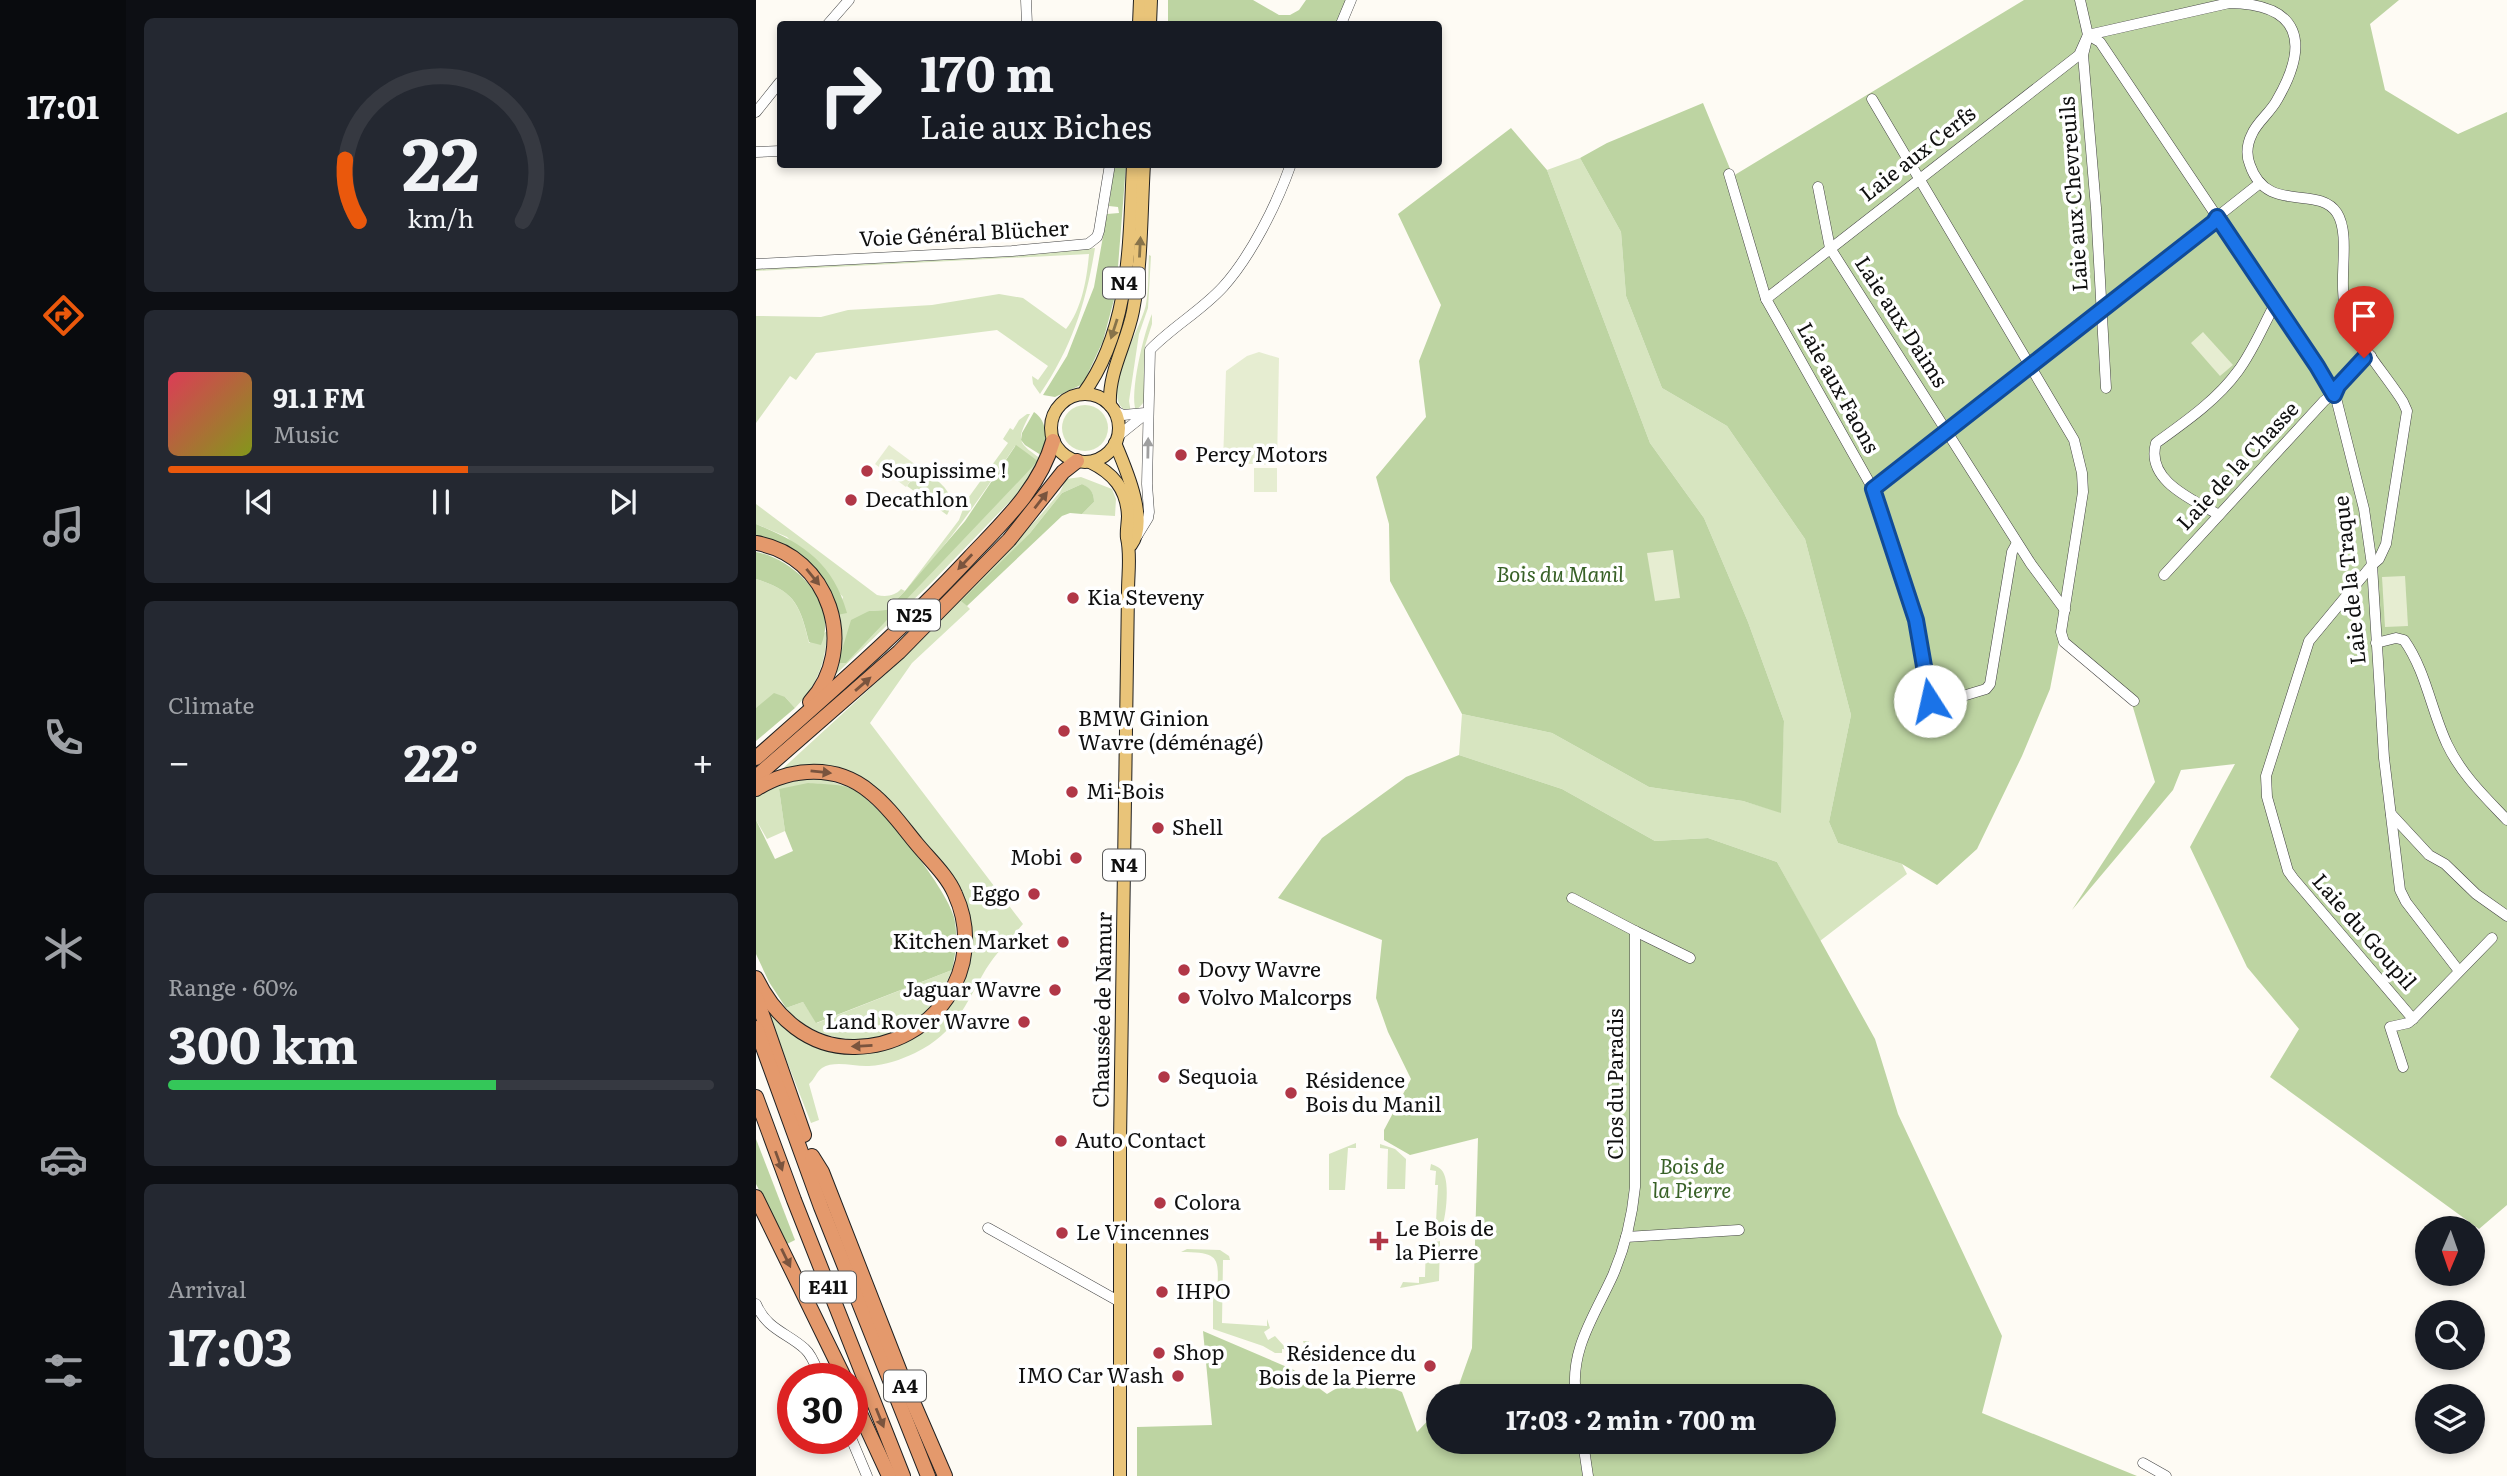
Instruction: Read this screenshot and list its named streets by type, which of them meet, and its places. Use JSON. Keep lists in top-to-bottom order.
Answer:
{
  "streets": {
    "highway": ["N25", "E411", "A4"],
    "main road": ["N4", "Chaussée de Namur"],
    "street": [
      "Laie aux Cerfs",
      "Laie aux Chevreuils",
      "Voie Général Blücher",
      "Laie aux Daims",
      "Laie aux Faons",
      "Laie de la Chasse",
      "Laie de la Traque",
      "Laie du Goupil",
      "Clos du Paradis"
    ]
  },
  "crossings": [
    ["Laie aux Cerfs", "Laie aux Chevreuils"],
    ["Laie aux Cerfs", "Laie aux Daims"],
    ["Laie aux Cerfs", "Laie aux Faons"],
    ["Laie aux Cerfs", "Laie de la Traque"],
    ["Laie aux Chevreuils", "Laie de la Traque"],
    ["N4", "N25"],
    ["N4", "Chaussée de Namur"],
    ["Laie aux Daims", "Laie aux Faons"],
    ["Laie de la Chasse", "Laie de la Traque"],
    ["Laie de la Chasse", "Laie du Goupil"],
    ["Laie de la Traque", "Laie du Goupil"],
    ["N25", "Chaussée de Namur"]
  ],
  "parks": ["Bois du Manil", "Bois de la Pierre"],
  "places": {
    "other": [
      "Percy Motors",
      "Soupissime !",
      "Decathlon",
      "Kia Steveny",
      "BMW Ginion Wavre (déménagé)",
      "Mi-Bois",
      "Shell",
      "Mobi",
      "Eggo",
      "Kitchen Market",
      "Dovy Wavre",
      "Jaguar Wavre",
      "Volvo Malcorps",
      "Land Rover Wavre",
      "Sequoia",
      "Résidence Bois du Manil",
      "Auto Contact",
      "Colora",
      "Le Vincennes",
      "IHPO",
      "Shop",
      "Résidence du Bois de la Pierre",
      "IMO Car Wash"
    ],
    "health": ["Le Bois de la Pierre"]
  },
  "north": "bottom",
  "page": {
    "tabs": "17:01",
    "turn": ["170 m", "Laie aux Biches"],
    "song": ["91.1 FM", "Music"],
    "tile": [
      "Climate",
      ["Range · 60%", "300 km"],
      ["Arrival", "17:03"]
    ],
    "heat": ["−", "22°", "+"],
    "limit": "30",
    "trip": "17:03 · 2 min · 700 m",
    "gauge": ["22", "km/h"]
  }
}
